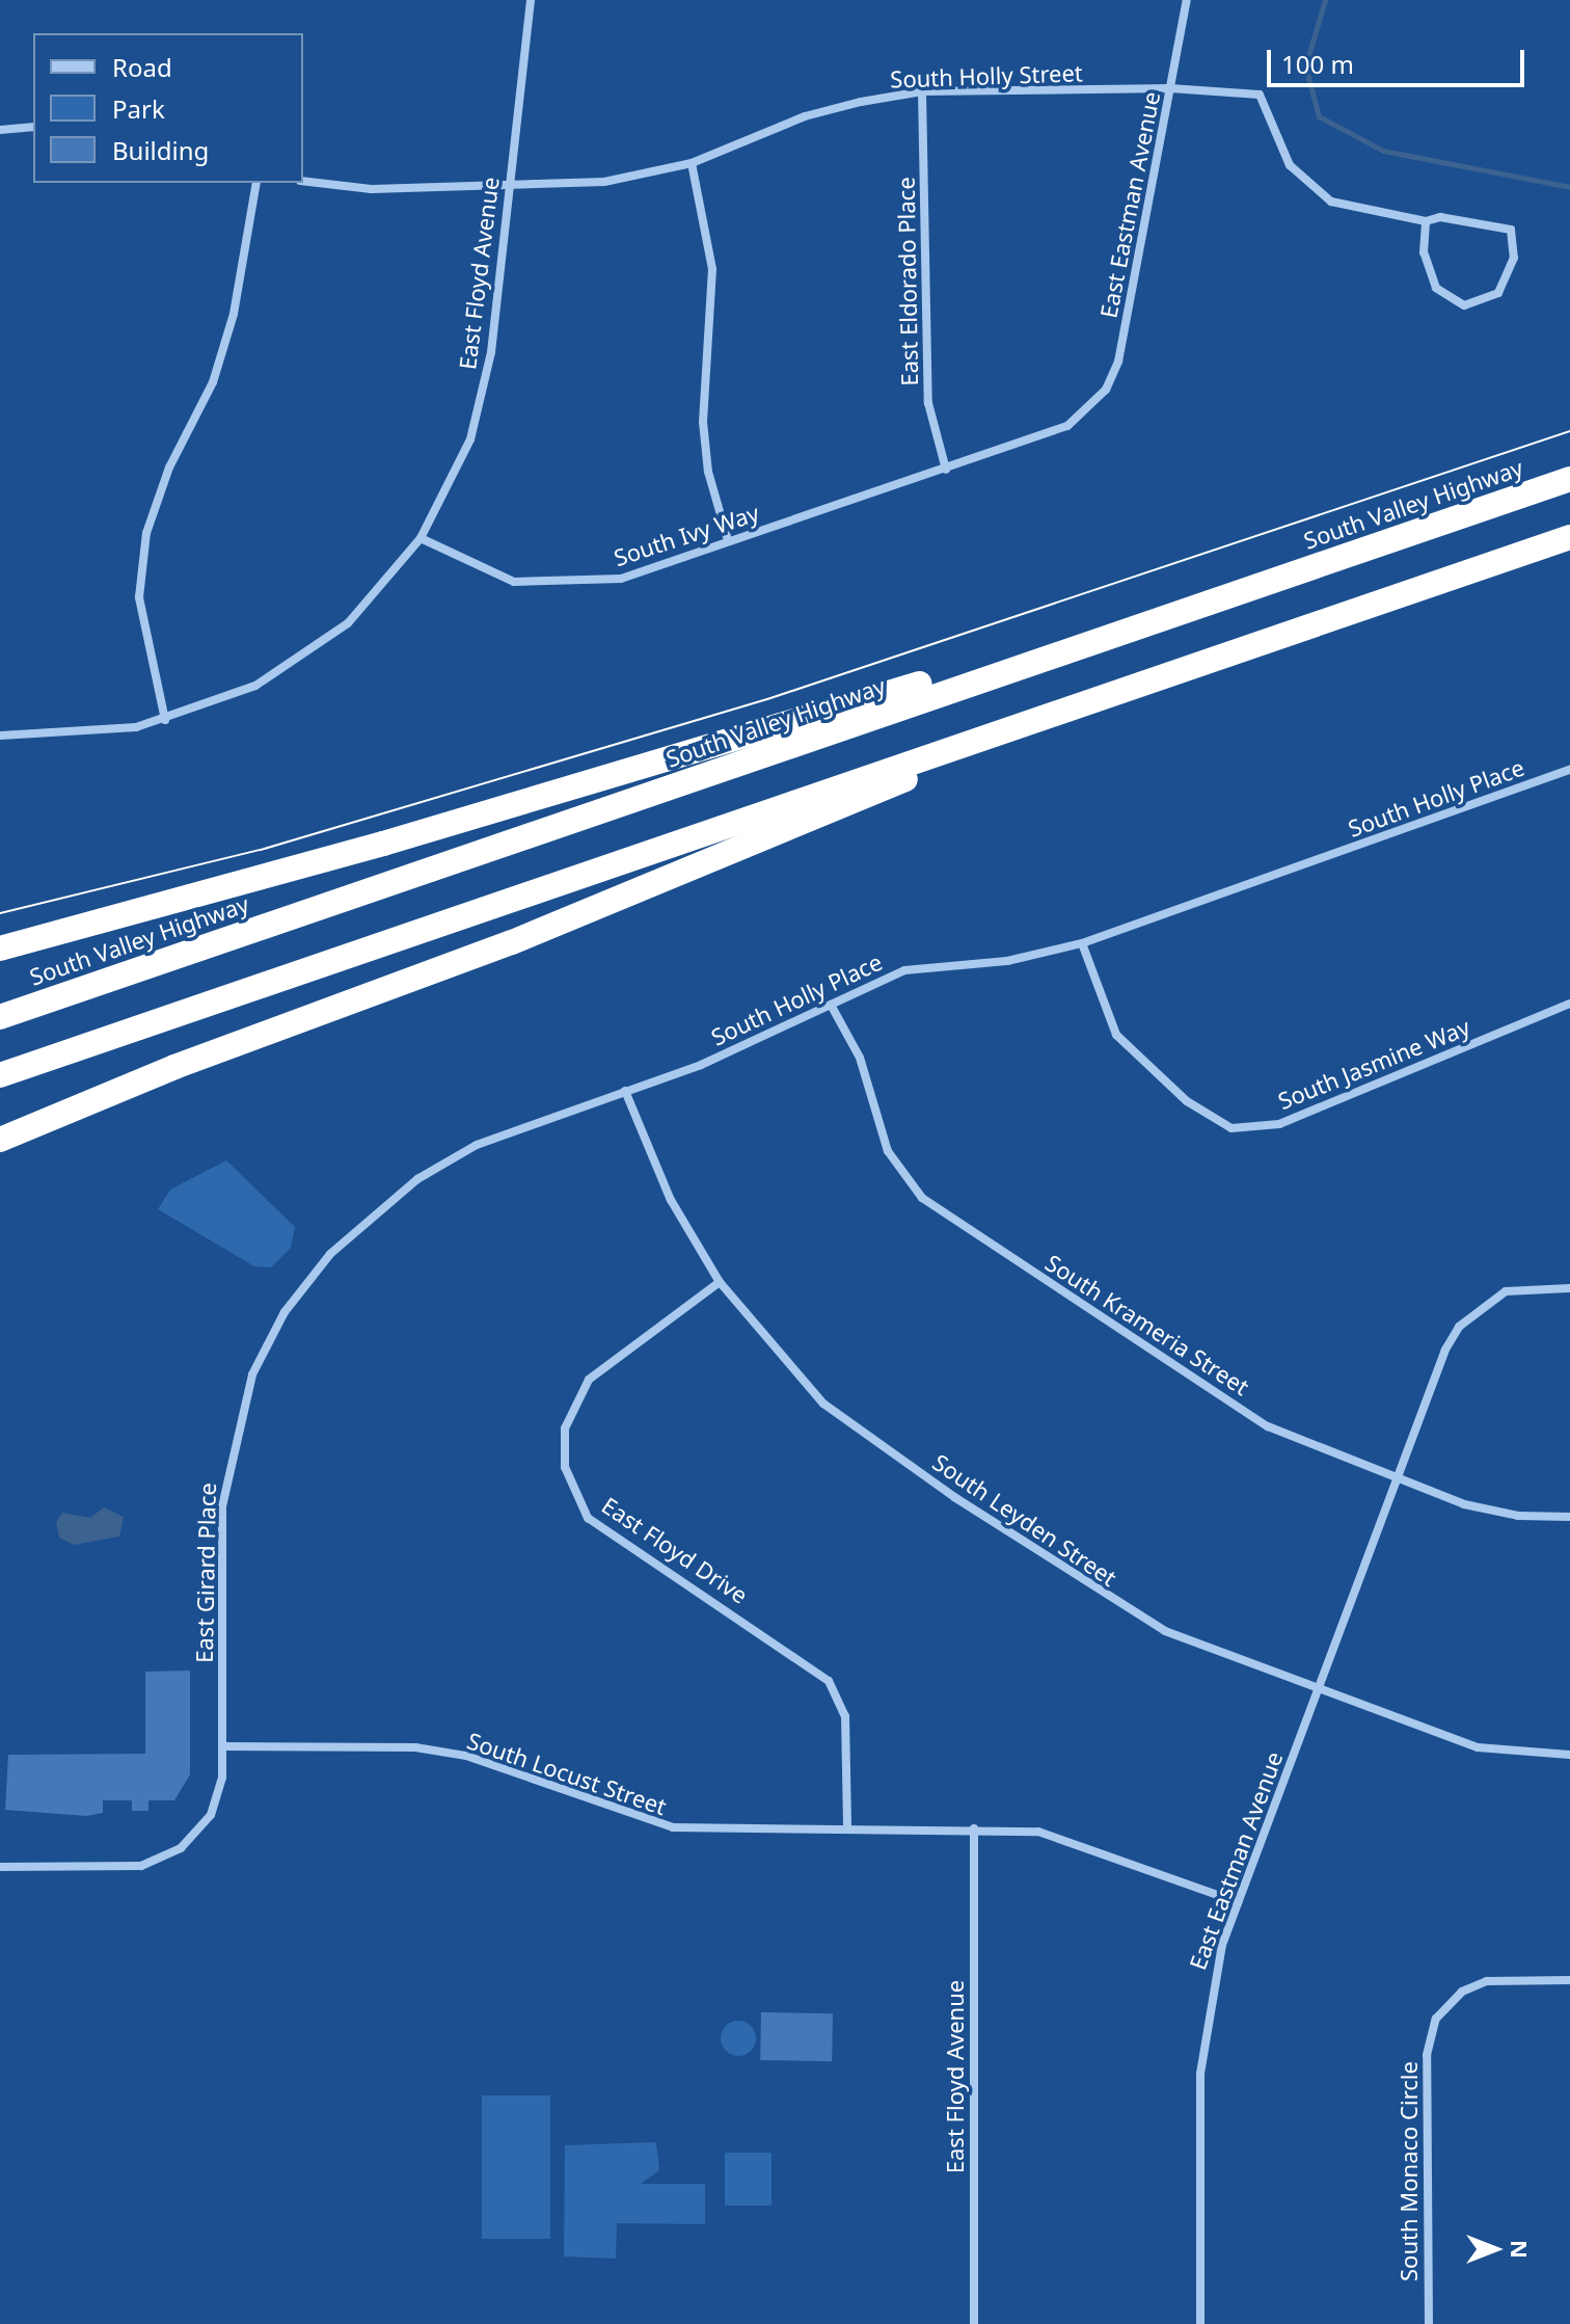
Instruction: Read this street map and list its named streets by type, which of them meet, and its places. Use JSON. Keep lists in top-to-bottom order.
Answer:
{
  "streets": {
    "highway": ["South Valley Highway"],
    "street": [
      "South Holly Street",
      "East Eastman Avenue",
      "East Floyd Avenue",
      "East Eldorado Place",
      "South Ivy Way",
      "South Holly Place",
      "South Jasmine Way",
      "South Krameria Street",
      "South Leyden Street",
      "East Floyd Drive",
      "East Girard Place",
      "South Locust Street",
      "South Monaco Circle"
    ]
  },
  "crossings": [
    ["South Holly Street", "East Eastman Avenue"],
    ["South Holly Street", "East Floyd Avenue"],
    ["South Holly Street", "East Eldorado Place"],
    ["East Eastman Avenue", "South Ivy Way"],
    ["East Eastman Avenue", "South Krameria Street"],
    ["East Eastman Avenue", "South Leyden Street"],
    ["East Eastman Avenue", "South Locust Street"],
    ["East Floyd Avenue", "South Ivy Way"],
    ["East Floyd Avenue", "South Locust Street"],
    ["East Eldorado Place", "South Ivy Way"],
    ["South Holly Place", "South Jasmine Way"],
    ["South Holly Place", "South Krameria Street"],
    ["South Holly Place", "South Leyden Street"],
    ["South Holly Place", "East Girard Place"],
    ["South Leyden Street", "East Floyd Drive"],
    ["East Floyd Drive", "South Locust Street"],
    ["East Girard Place", "South Locust Street"]
  ],
  "legend": ["Road", "Park", "Building"],
  "scale_bar": "100 m",
  "north": "right"
}
